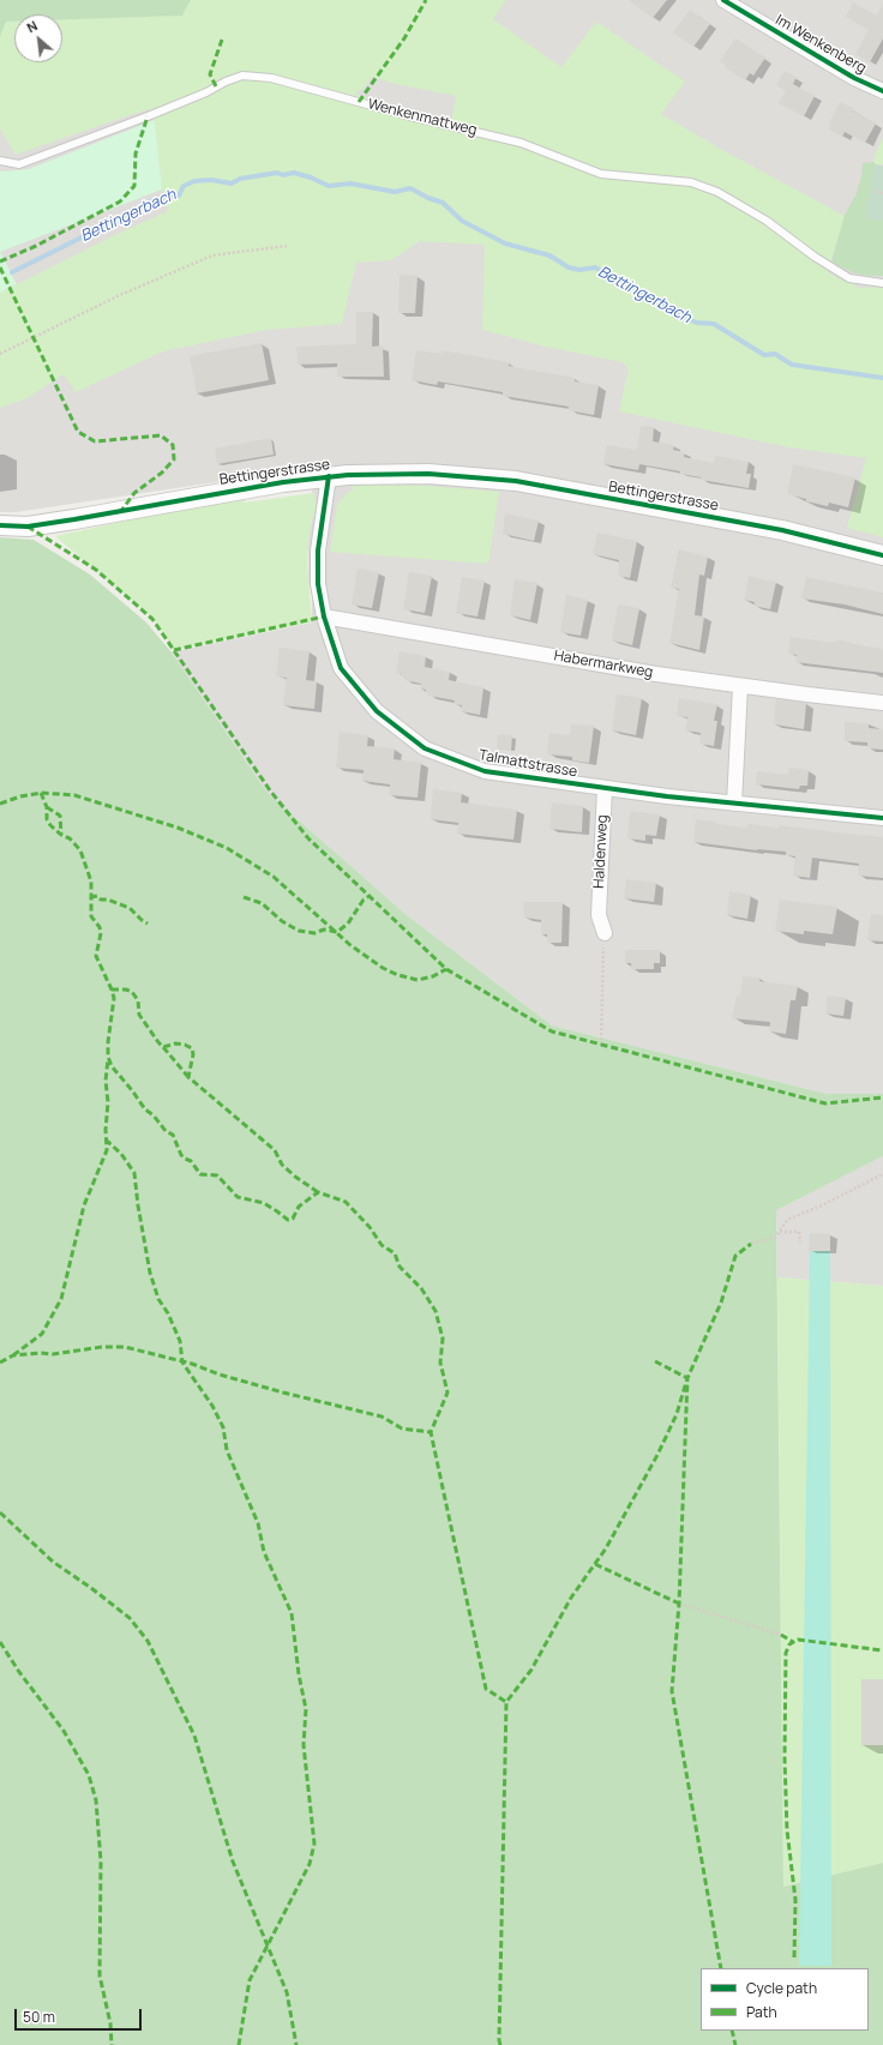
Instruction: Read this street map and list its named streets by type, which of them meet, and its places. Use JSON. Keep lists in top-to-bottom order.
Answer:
{
  "streets": {
    "street": [
      "Im Wenkenberg",
      "Bettingerstrasse",
      "Habermarkweg",
      "Talmattstrasse",
      "Haldenweg"
    ],
    "lane": ["Wenkenmattweg"]
  },
  "crossings": [
    ["Bettingerstrasse", "Talmattstrasse"],
    ["Habermarkweg", "Talmattstrasse"],
    ["Talmattstrasse", "Haldenweg"]
  ],
  "water": ["Bettingerbach"],
  "legend": ["Cycle path", "Path"],
  "scale_bar": "50 m",
  "north": "top left"
}
